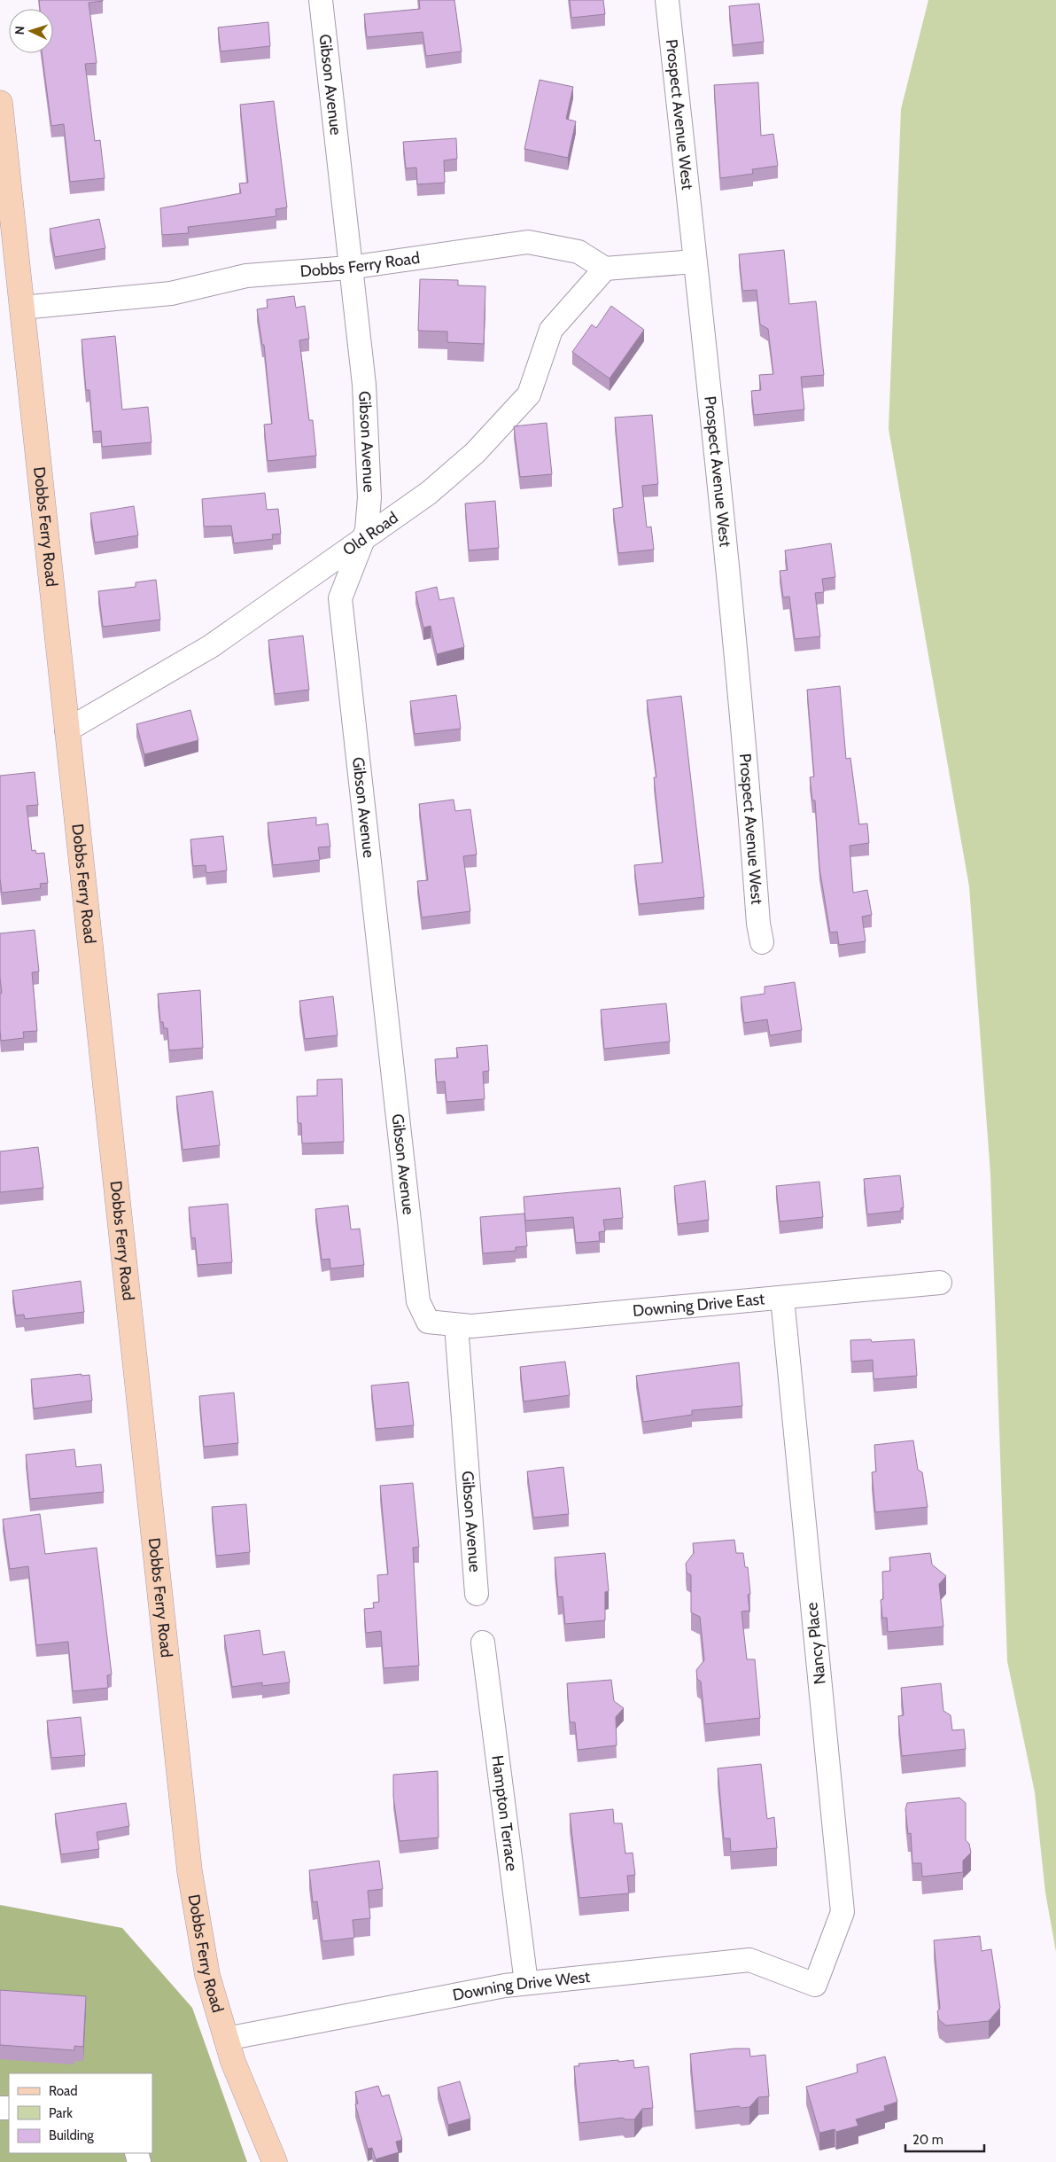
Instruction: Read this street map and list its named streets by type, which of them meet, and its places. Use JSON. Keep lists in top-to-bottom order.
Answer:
{
  "streets": {
    "main road": ["Dobbs Ferry Road"],
    "street": [
      "Gibson Avenue",
      "Prospect Avenue West",
      "Old Road",
      "Downing Drive East",
      "Nancy Place",
      "Hampton Terrace",
      "Downing Drive West"
    ]
  },
  "crossings": [
    ["Gibson Avenue", "Dobbs Ferry Road"],
    ["Gibson Avenue", "Old Road"],
    ["Gibson Avenue", "Downing Drive East"],
    ["Dobbs Ferry Road", "Old Road"],
    ["Dobbs Ferry Road", "Downing Drive West"],
    ["Downing Drive East", "Nancy Place"],
    ["Nancy Place", "Downing Drive West"],
    ["Hampton Terrace", "Downing Drive West"]
  ],
  "legend": ["Road", "Park", "Building"],
  "scale_bar": "20 m",
  "north": "left"
}
